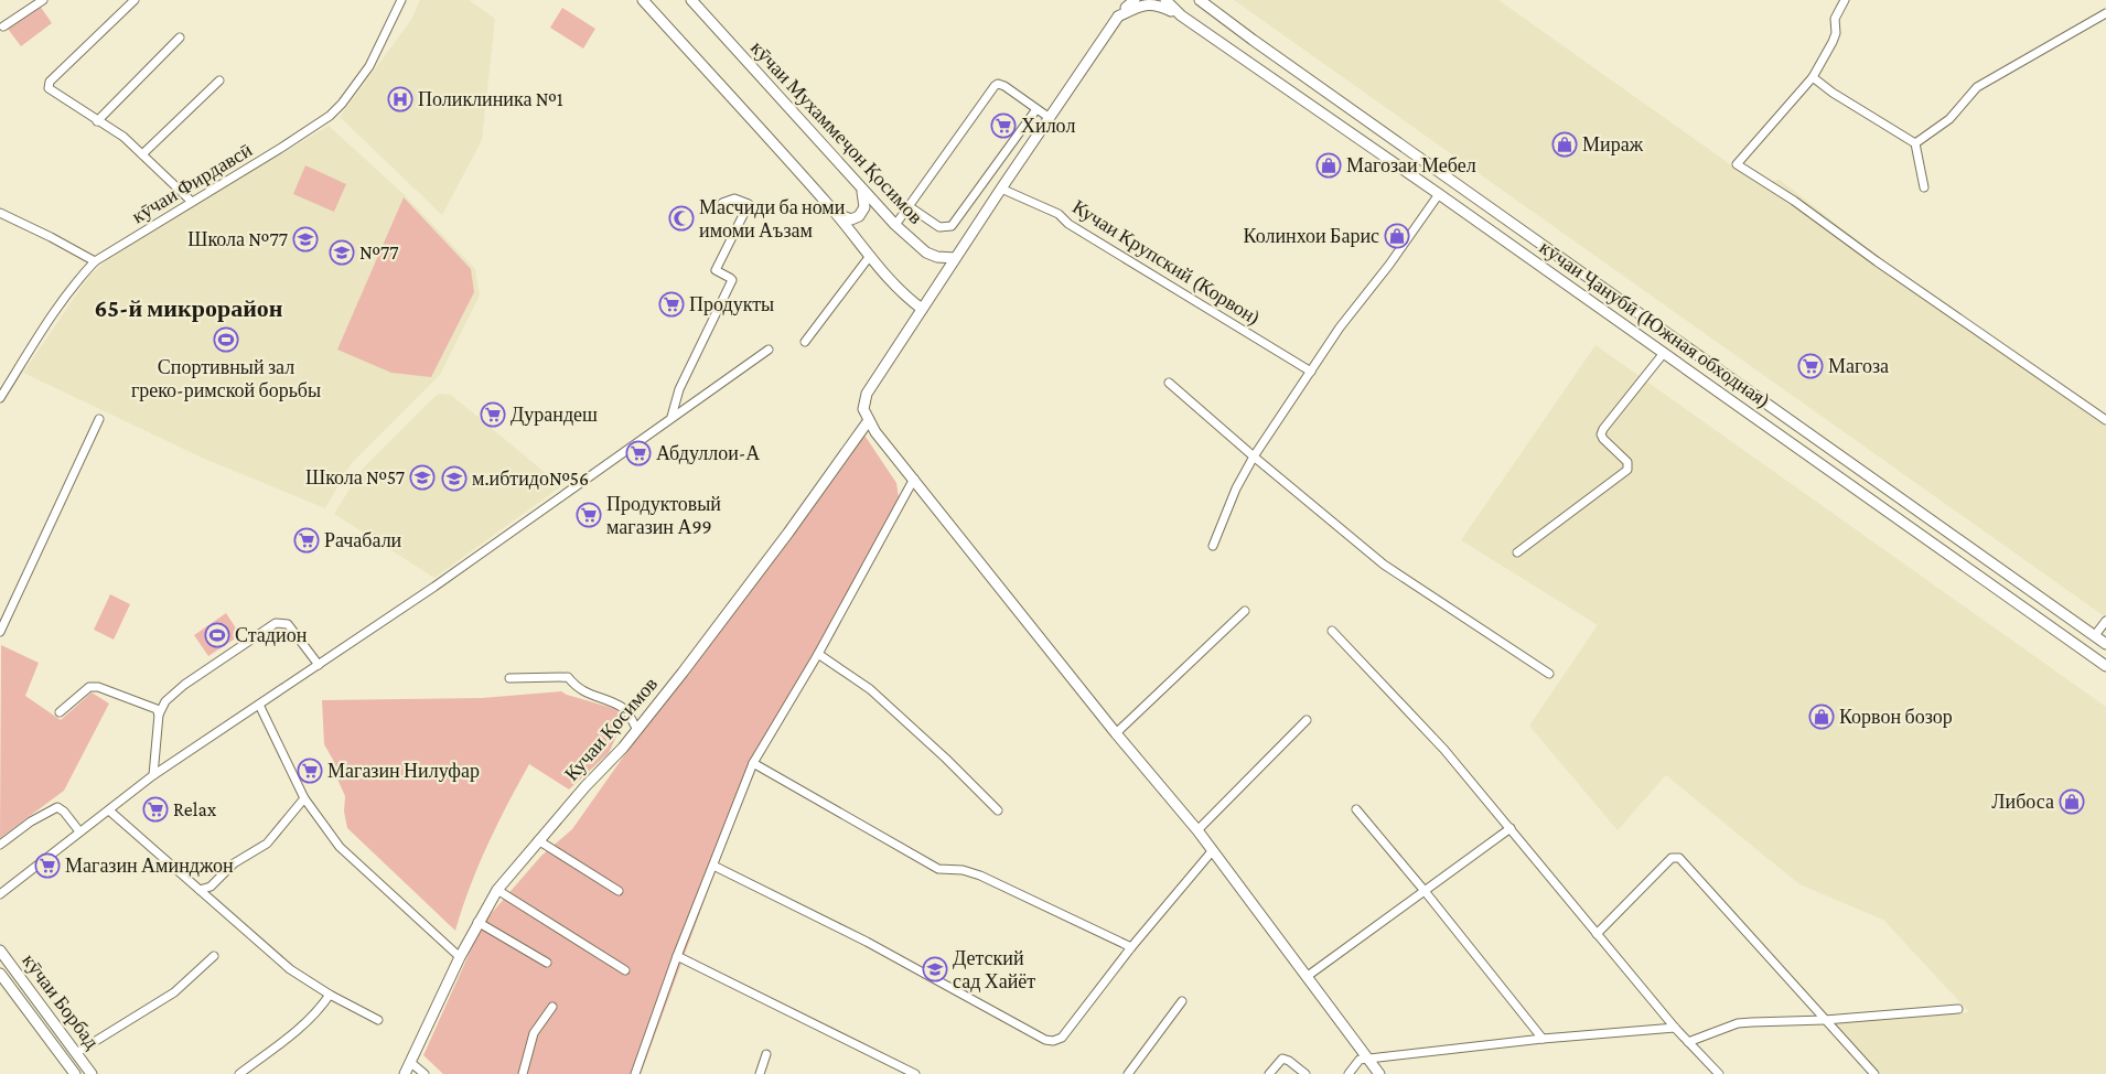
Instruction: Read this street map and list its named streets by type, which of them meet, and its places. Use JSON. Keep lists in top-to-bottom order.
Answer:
{
  "streets": {
    "street": [
      "кӯчаи Мухаммеҷон Қосимов",
      "кӯчаи Фирдавсӣ",
      "Кучаи Крупский (Корвон)",
      "кӯчаи Ҷанубӣ (Южная обходная)",
      "Кучаи Қосимов",
      "кӯчаи Борбад"
    ]
  },
  "districts": ["65-й микрорайон"],
  "places": {
    "hospital": ["Поликлиника №1"],
    "supermarket": [
      "Хилол",
      "Продукты",
      "Магоза",
      "Дурандеш",
      "Абдуллои-А",
      "Продуктовый магазин А99",
      "Рачабали",
      "Магазин Нилуфар",
      "Relax",
      "Магазин Аминджон"
    ],
    "shop": [
      "Мираж",
      "Магозаи Мебел",
      "Колинхои Барис",
      "Корвон бозор",
      "Либоса"
    ],
    "mosque": ["Масчиди ба номи имоми Аъзам"],
    "school or university": [
      "Школа №77",
      "№77",
      "Школа №57",
      "м.ибтидо№56",
      "Детский сад Хайёт"
    ],
    "sports": ["Спортивный зал греко-римской борьбы", "Стадион"]
  }
}
